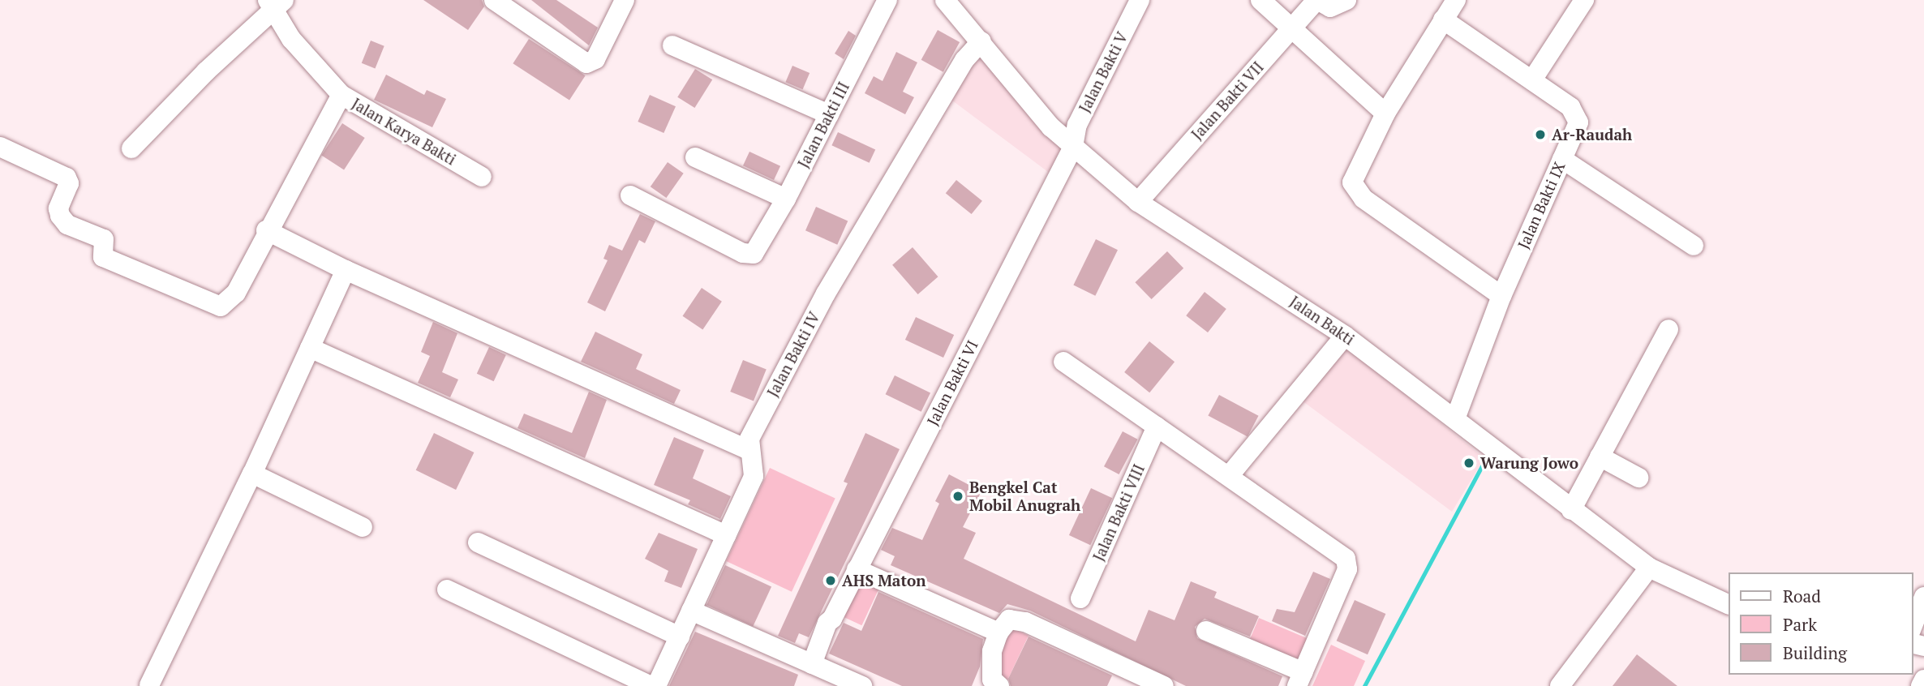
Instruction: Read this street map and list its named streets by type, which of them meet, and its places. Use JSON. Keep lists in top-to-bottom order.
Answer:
{
  "streets": {
    "street": [
      "Jalan Bakti V",
      "Jalan Bakti VII",
      "Jalan Bakti III",
      "Jalan Karya Bakti",
      "Jalan Bakti IX",
      "Jalan Bakti",
      "Jalan Bakti IV",
      "Jalan Bakti VI",
      "Jalan Bakti VIII"
    ]
  },
  "crossings": [
    ["Jalan Bakti V", "Jalan Bakti"],
    ["Jalan Bakti V", "Jalan Bakti VI"],
    ["Jalan Bakti VII", "Jalan Bakti"],
    ["Jalan Bakti IX", "Jalan Bakti"],
    ["Jalan Bakti", "Jalan Bakti IV"],
    ["Jalan Bakti", "Jalan Bakti VI"]
  ],
  "places": [
    "Ar-Raudah",
    "Warung Jowo",
    "Bengkel Cat Mobil Anugrah",
    "AHS Maton"
  ],
  "legend": ["Road", "Park", "Building"]
}
